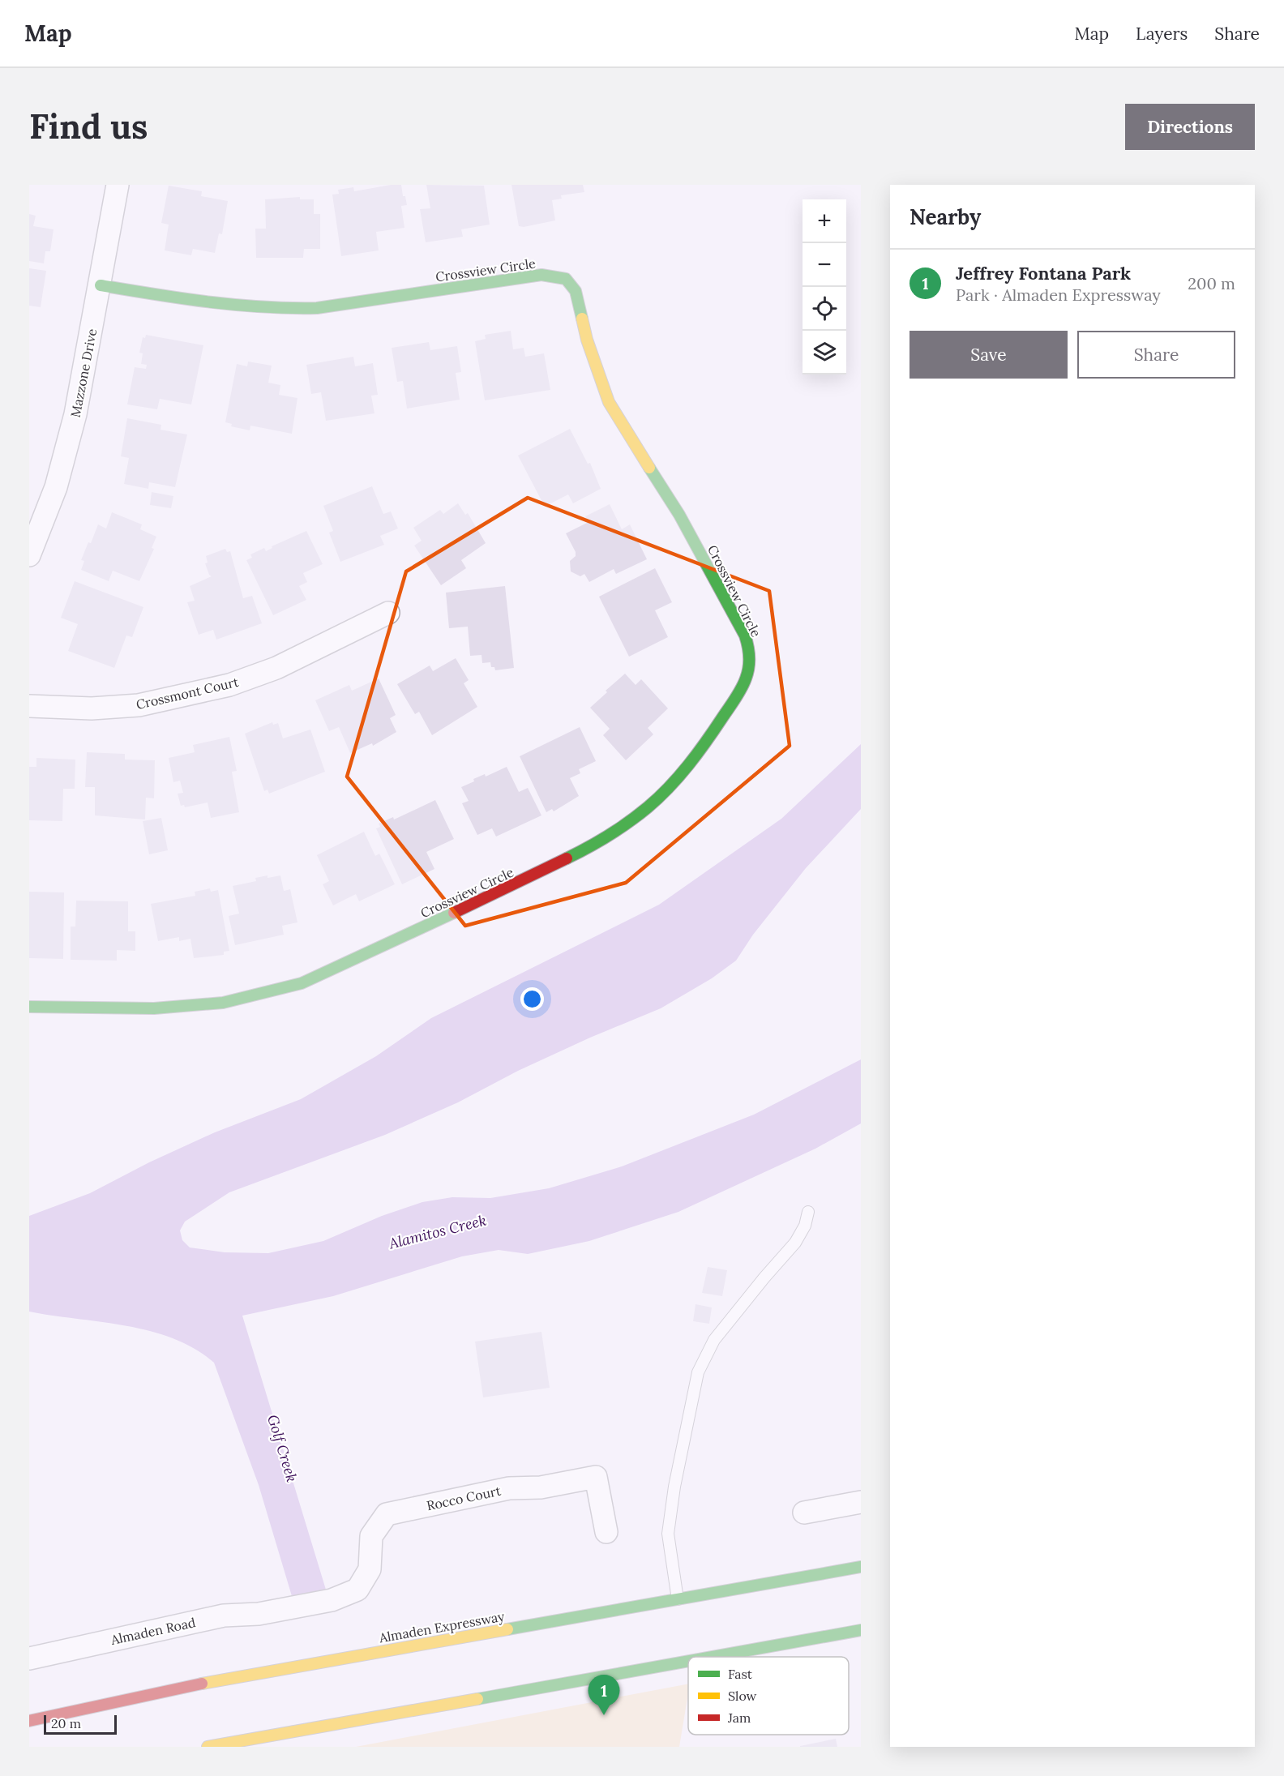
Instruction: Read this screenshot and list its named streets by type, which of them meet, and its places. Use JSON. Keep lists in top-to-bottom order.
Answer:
{
  "streets": {
    "street": [
      "Crossview Circle",
      "Mazzone Drive",
      "Crossmont Court",
      "Rocco Court",
      "Almaden Expressway",
      "Almaden Road"
    ]
  },
  "crossings": [
    ["Crossview Circle", "Mazzone Drive"],
    ["Rocco Court", "Almaden Road"]
  ],
  "water": ["Alamitos Creek", "Golf Creek"],
  "legend": ["Fast", "Slow", "Jam"],
  "scale_bar": "20 m",
  "page": {
    "header": "Map",
    "nav": ["Map", "Layers", "Share"],
    "buttons": [
      "Directions",
      ["Save", "Share"]
    ],
    "title": "Find us",
    "heading": "Nearby",
    "map_buttons": ["+", "−"],
    "list": [
      {
        "mark": "1",
        "name": "Jeffrey Fontana Park",
        "note": "Park · Almaden Expressway",
        "value": "200 m"
      }
    ],
    "pins": "1",
    "scale": "20 m"
  }
}
